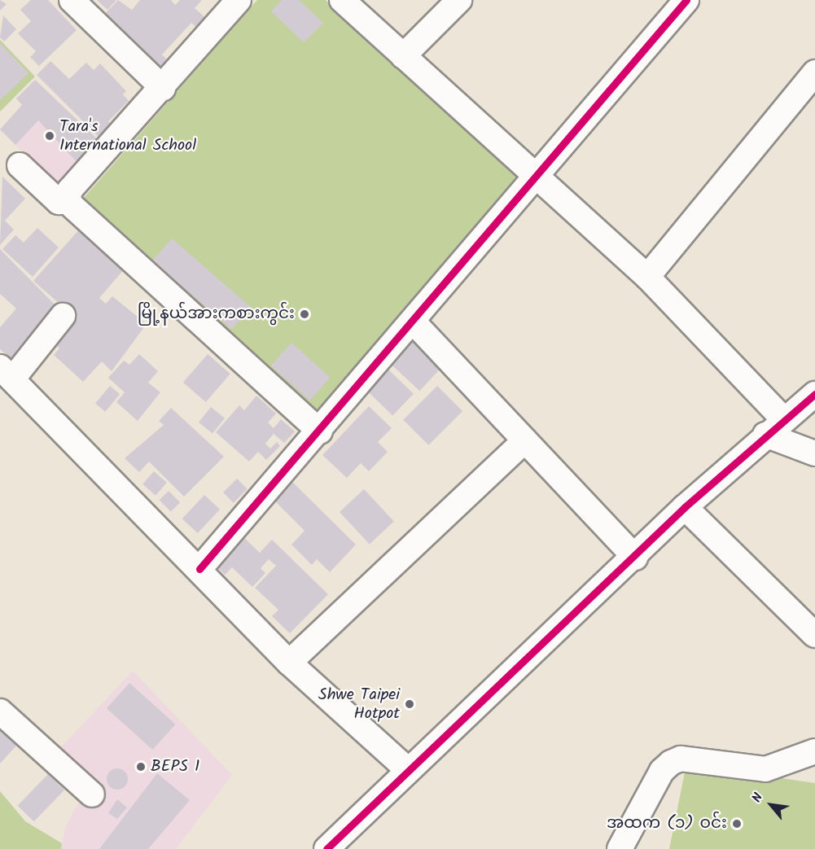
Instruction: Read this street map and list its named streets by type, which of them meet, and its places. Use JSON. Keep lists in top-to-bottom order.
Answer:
{
  "places": [
    "Tara's International School",
    "မြို့နယ်အားကစားကွင်း",
    "Shwe Taipei Hotpot",
    "BEPS 1",
    "အထက (၁) ဝင်း"
  ],
  "north": "top left"
}
